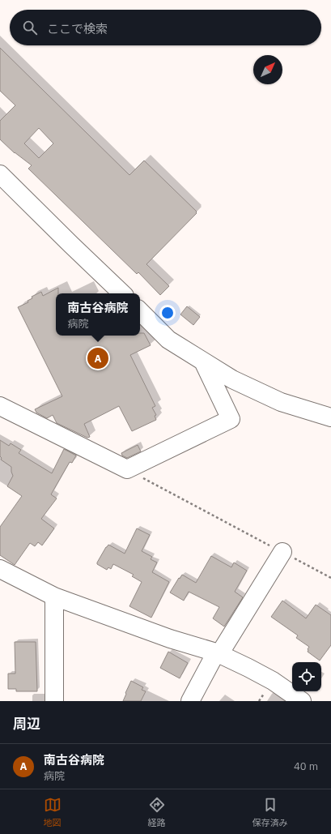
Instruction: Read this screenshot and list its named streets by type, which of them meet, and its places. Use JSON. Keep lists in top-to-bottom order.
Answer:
{
  "north": "top right",
  "page": {
    "search": "ここで検索",
    "popup": ["南古谷病院", "病院"],
    "pins": "A",
    "heading": "周辺",
    "list": [
      {
        "mark": "A",
        "name": "南古谷病院",
        "note": "病院",
        "value": "40 m"
      }
    ],
    "nav": ["地図", "経路", "保存済み"]
  }
}
